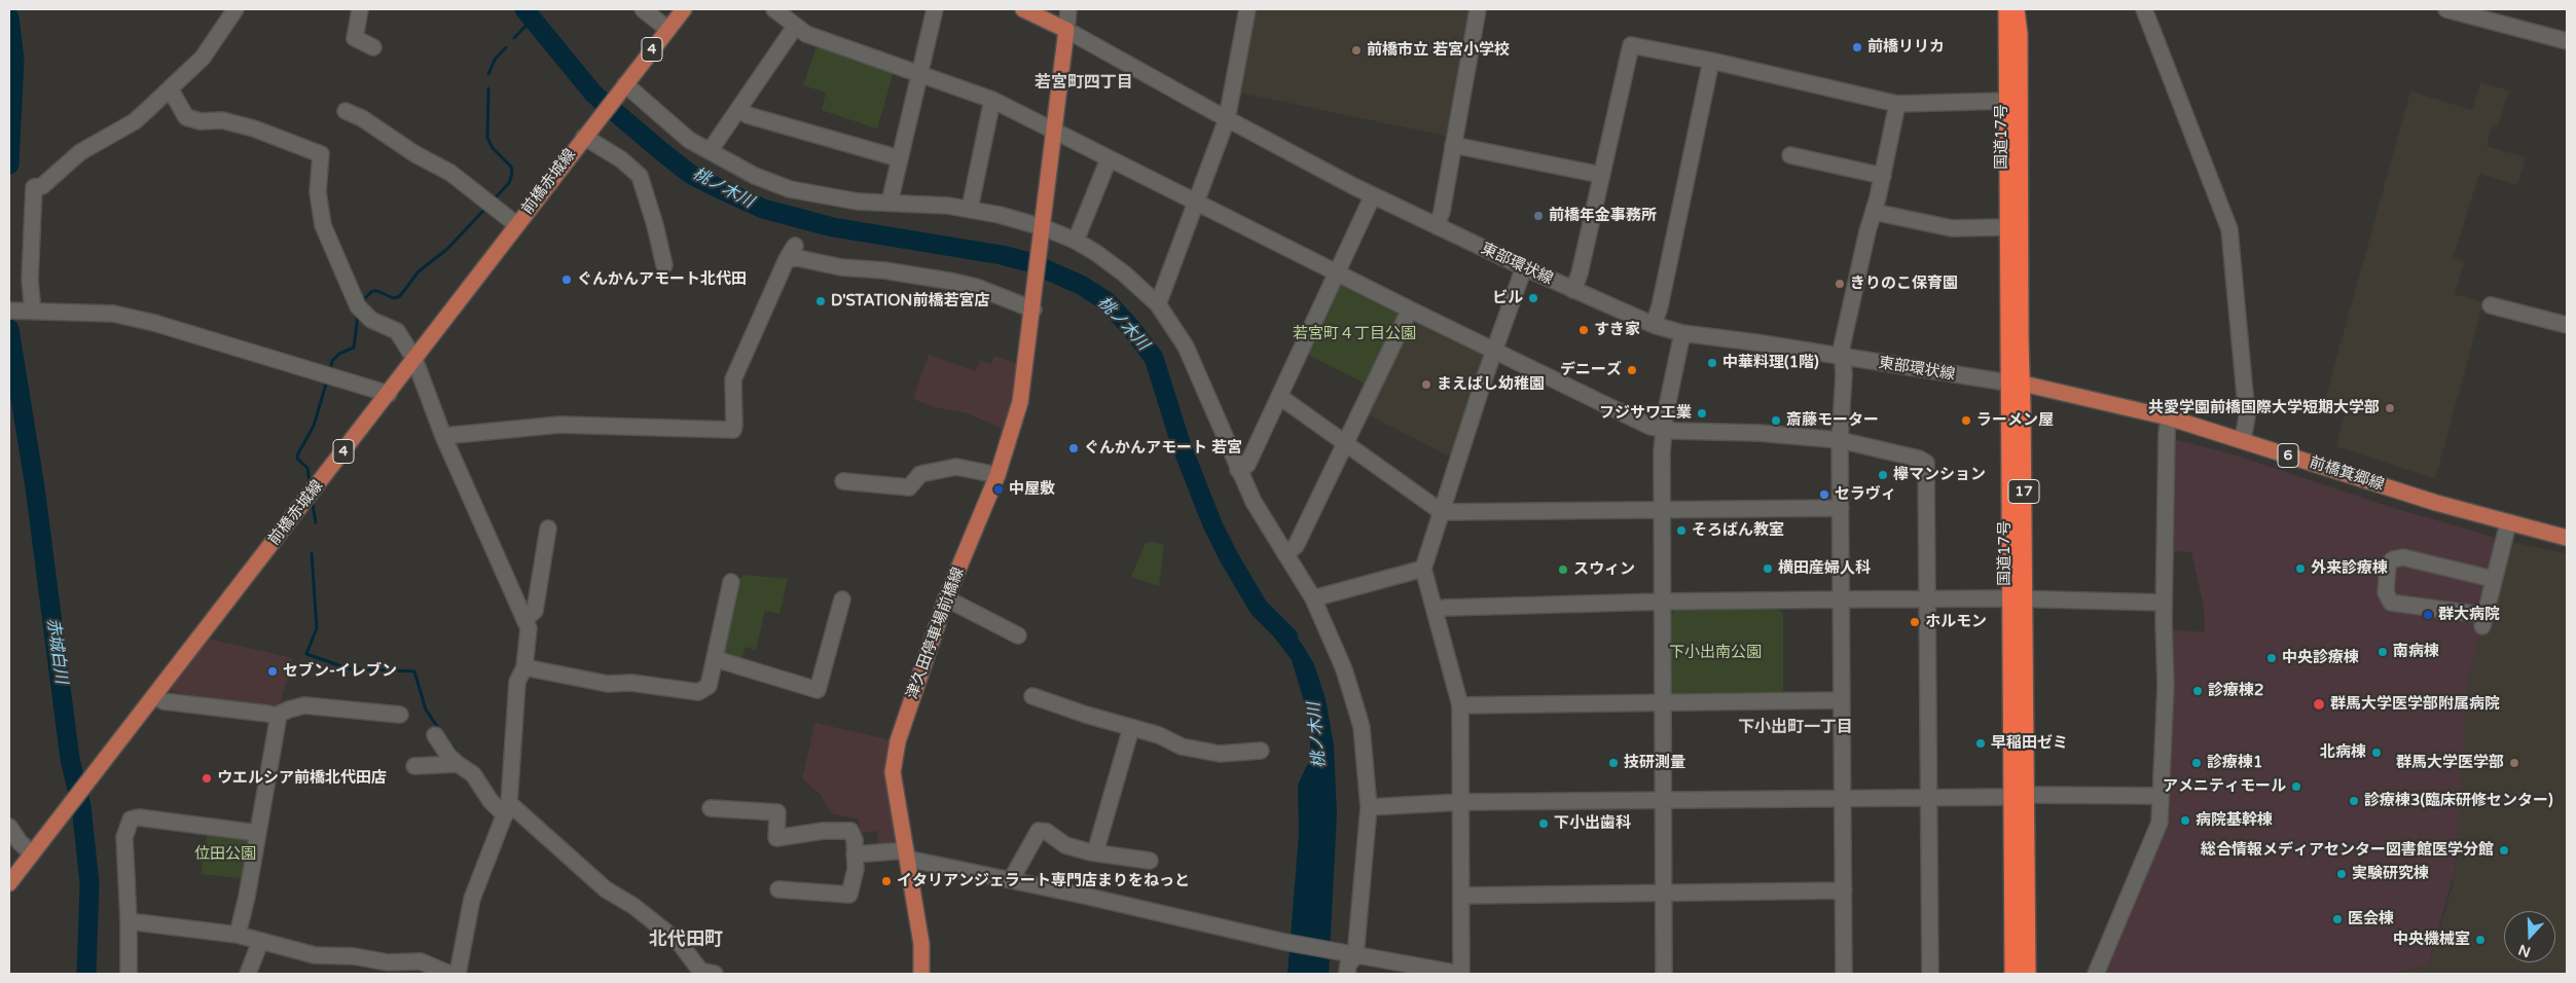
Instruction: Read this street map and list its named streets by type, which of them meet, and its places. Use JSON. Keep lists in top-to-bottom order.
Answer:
{
  "streets": {
    "highway": ["国道17号", "17"],
    "main road": [
      "4",
      "前橋赤城線",
      "6",
      "前橋箕郷線",
      "津久田停車場前橋線"
    ],
    "street": ["東部環状線"]
  },
  "crossings": [
    ["4", "前橋赤城線"],
    ["国道17号", "東部環状線"],
    ["国道17号", "前橋箕郷線"],
    ["東部環状線", "前橋箕郷線"]
  ],
  "districts": ["若宮町四丁目", "下小出町一丁目", "北代田町"],
  "water": ["桃ノ木川", "赤城白川"],
  "parks": ["若宮町４丁目公園", "下小出南公園", "位田公園"],
  "places": [
    "前橋リリカ",
    "前橋市立 若宮小学校",
    "前橋年金事務所",
    "ぐんかんアモート北代田",
    "きりのこ保育園",
    "ビル",
    "D'STATION前橋若宮店",
    "すき家",
    "中華料理(1階)",
    "デニーズ",
    "まえばし幼稚園",
    "共愛学園前橋国際大学短期大学部",
    "フジサワ工業",
    "斎藤モーター",
    "ラーメン屋",
    "ぐんかんアモート 若宮",
    "欅マンション",
    "中屋敷",
    "セラヴィ",
    "そろばん教室",
    "横田産婦人科",
    "外来診療棟",
    "スウィン",
    "群大病院",
    "ホルモン",
    "南病棟",
    "中央診療棟",
    "セブン-イレブン",
    "診療棟2",
    "群馬大学医学部附属病院",
    "早稲田ゼミ",
    "北病棟",
    "技研測量",
    "診療棟1",
    "群馬大学医学部",
    "ウエルシア前橋北代田店",
    "アメニティモール",
    "診療棟3(臨床研修センター)",
    "病院基幹棟",
    "下小出歯科",
    "総合情報メディアセンター図書館医学分館",
    "実験研究棟",
    "イタリアンジェラート専門店まりをねっと",
    "医会棟",
    "中央機械室"
  ],
  "north": "bottom"
}
